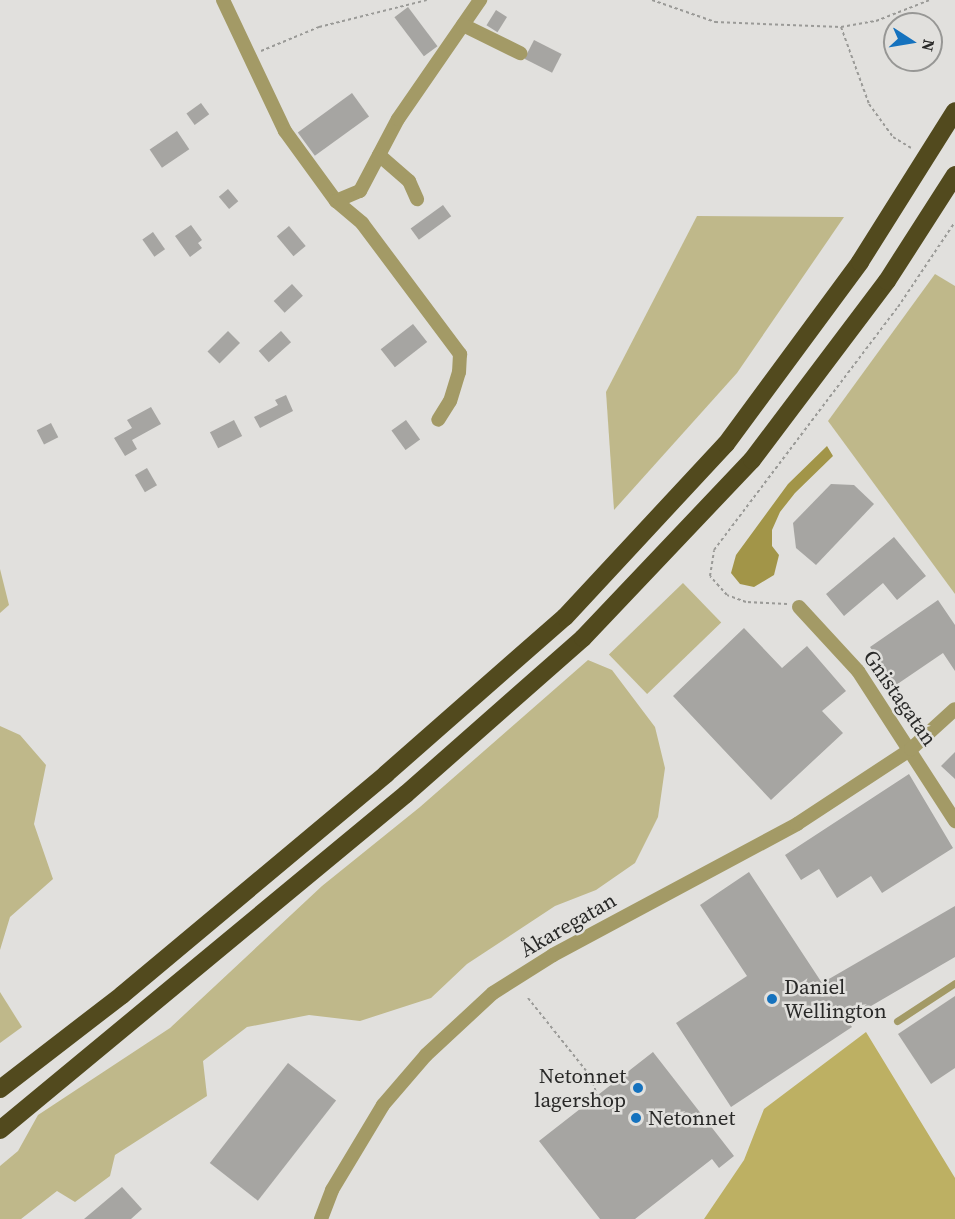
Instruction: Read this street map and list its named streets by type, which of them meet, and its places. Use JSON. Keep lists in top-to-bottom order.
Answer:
{
  "streets": {
    "street": ["Gnistagatan", "Åkaregatan"]
  },
  "crossings": [
    ["Gnistagatan", "Åkaregatan"]
  ],
  "places": ["Daniel Wellington", "Netonnet lagershop", "Netonnet"],
  "north": "right"
}
